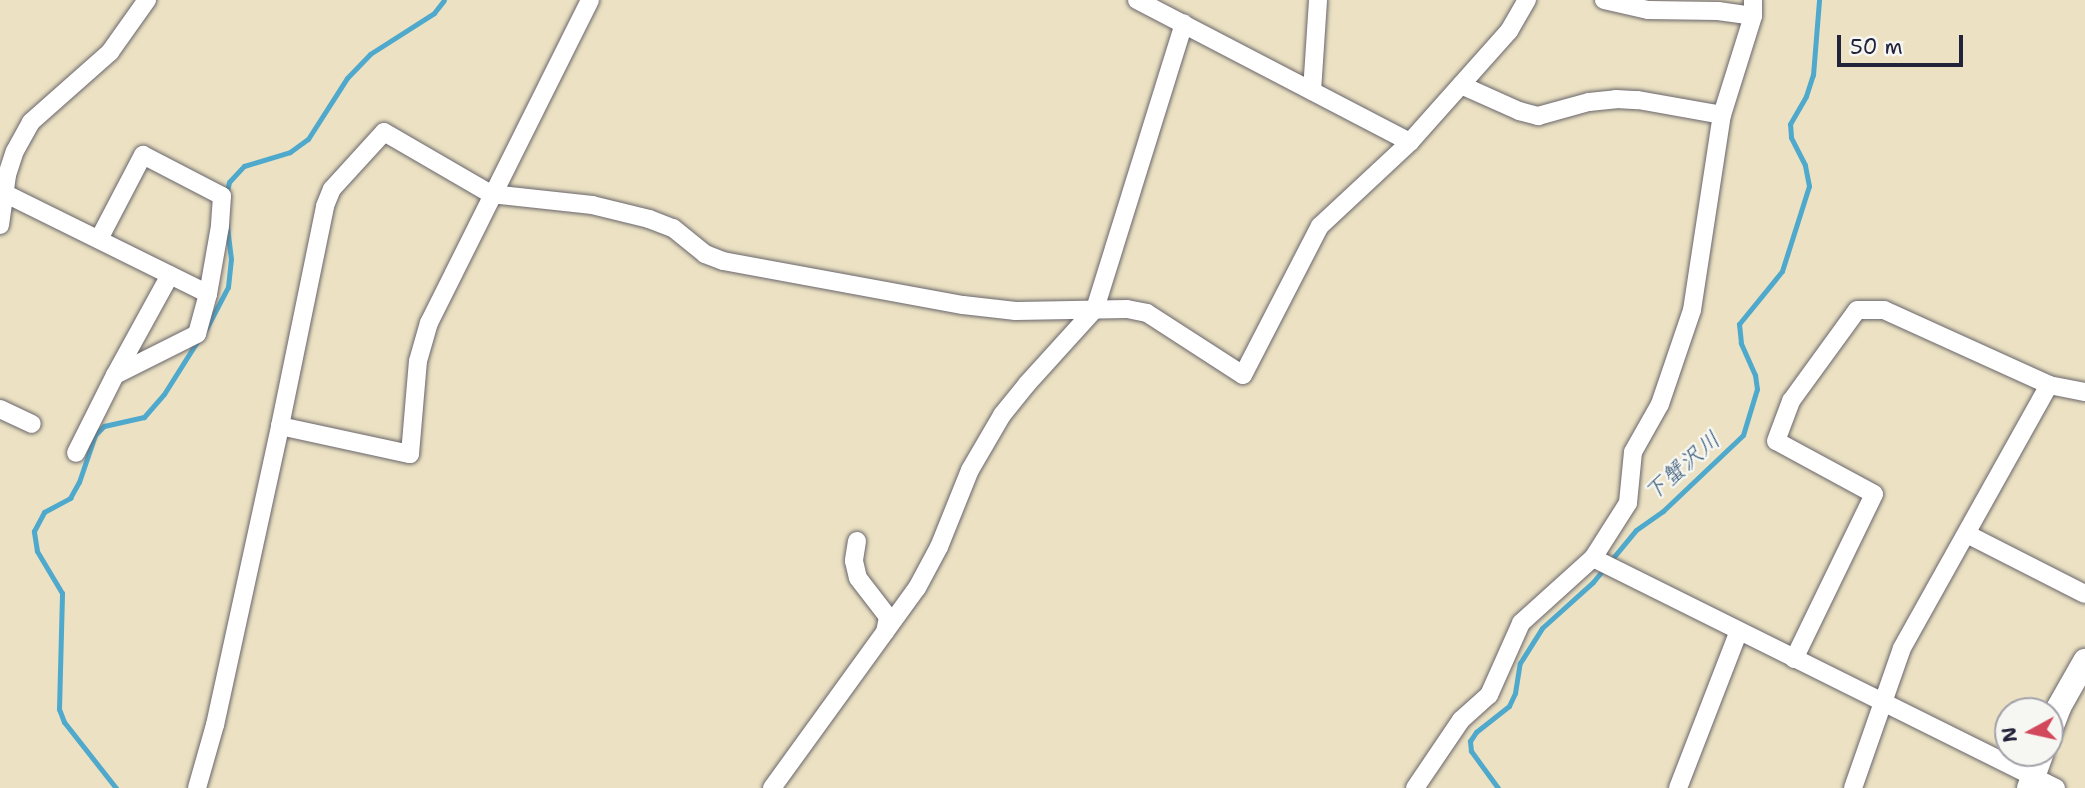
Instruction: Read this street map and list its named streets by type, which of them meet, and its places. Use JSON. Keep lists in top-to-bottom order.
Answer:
{
  "water": ["下蟹沢川"],
  "scale_bar": "50 m",
  "north": "left"
}
